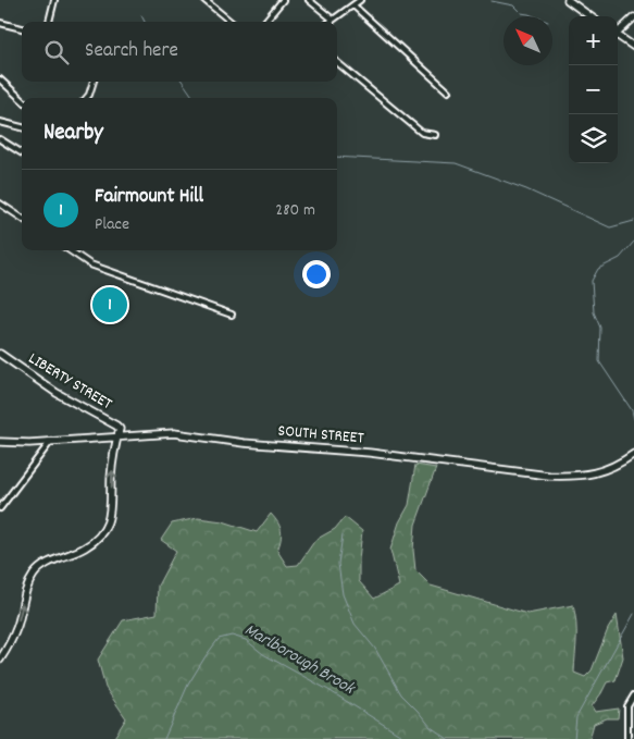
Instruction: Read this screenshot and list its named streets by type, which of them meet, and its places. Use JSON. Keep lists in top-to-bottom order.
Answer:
{
  "streets": {
    "main road": ["LIBERTY STREET", "SOUTH STREET"]
  },
  "crossings": [
    ["LIBERTY STREET", "SOUTH STREET"]
  ],
  "water": ["Marlborough Brook"],
  "north": "top left",
  "page": {
    "map_buttons": ["+", "−"],
    "search": "Search here",
    "heading": "Nearby",
    "list": [
      {
        "mark": "1",
        "name": "Fairmount Hill",
        "note": "Place",
        "value": "280 m"
      }
    ],
    "pins": "1"
  }
}
